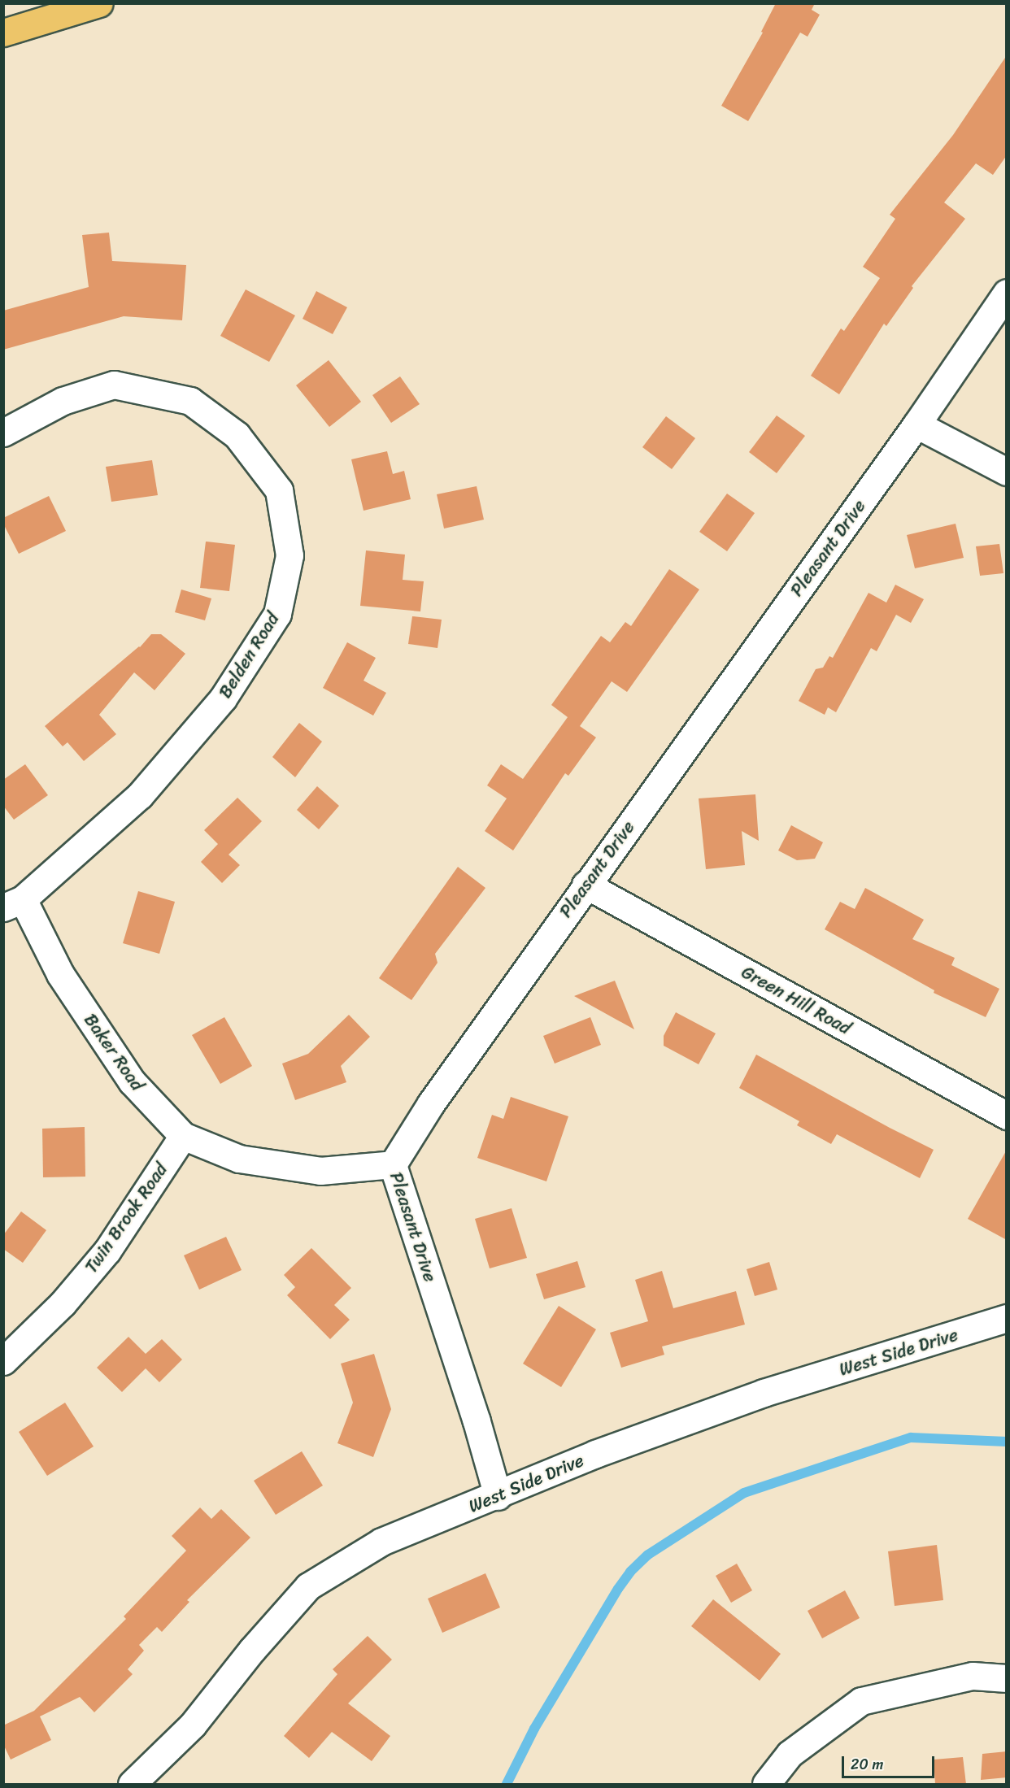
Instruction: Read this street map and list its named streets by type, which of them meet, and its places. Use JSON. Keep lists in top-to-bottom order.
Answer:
{
  "streets": {
    "street": [
      "Pleasant Drive",
      "Belden Road",
      "Green Hill Road",
      "Baker Road",
      "Twin Brook Road",
      "West Side Drive"
    ]
  },
  "crossings": [
    ["Pleasant Drive", "Green Hill Road"],
    ["Pleasant Drive", "Baker Road"],
    ["Pleasant Drive", "West Side Drive"],
    ["Belden Road", "Baker Road"],
    ["Baker Road", "Twin Brook Road"]
  ],
  "scale_bar": "20 m"
}
